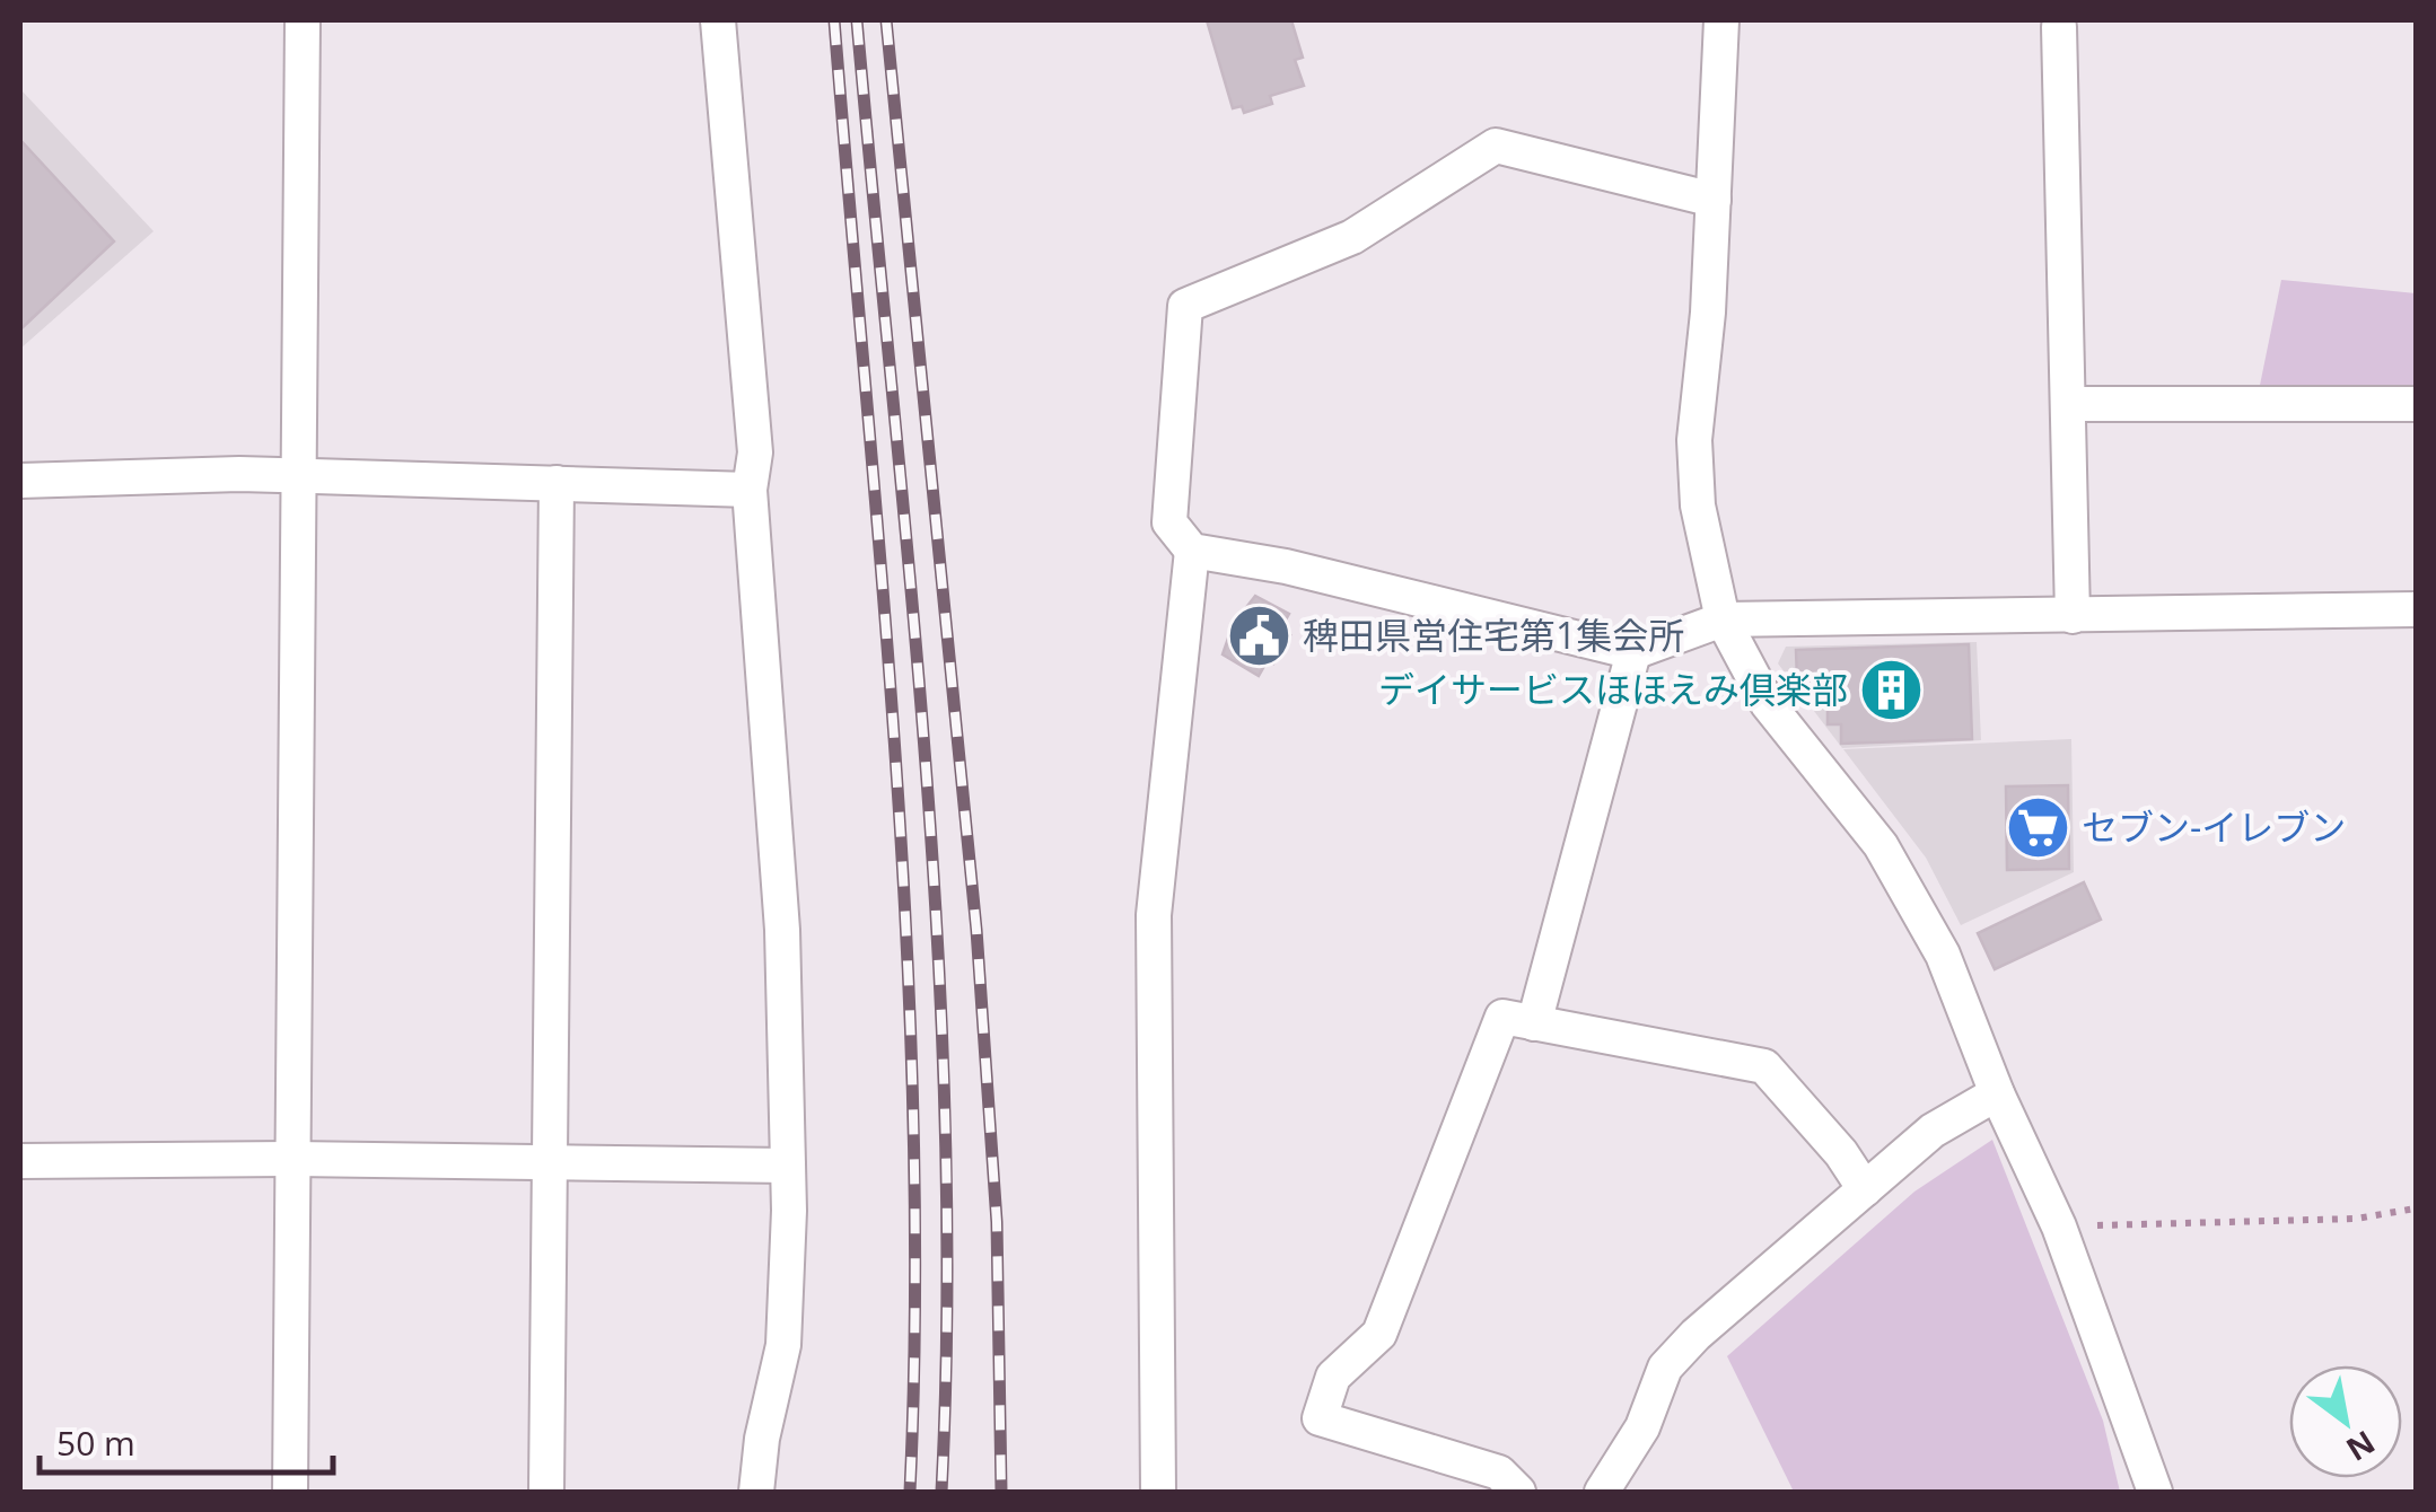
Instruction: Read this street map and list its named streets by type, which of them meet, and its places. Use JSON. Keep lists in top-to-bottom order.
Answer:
{
  "places": {
    "public building": ["稗田県営住宅第1集会所"],
    "building": ["デイサービスほほえみ倶楽部"],
    "supermarket": ["セブン-イレブン"]
  },
  "scale_bar": "50 m",
  "north": "bottom right"
}
